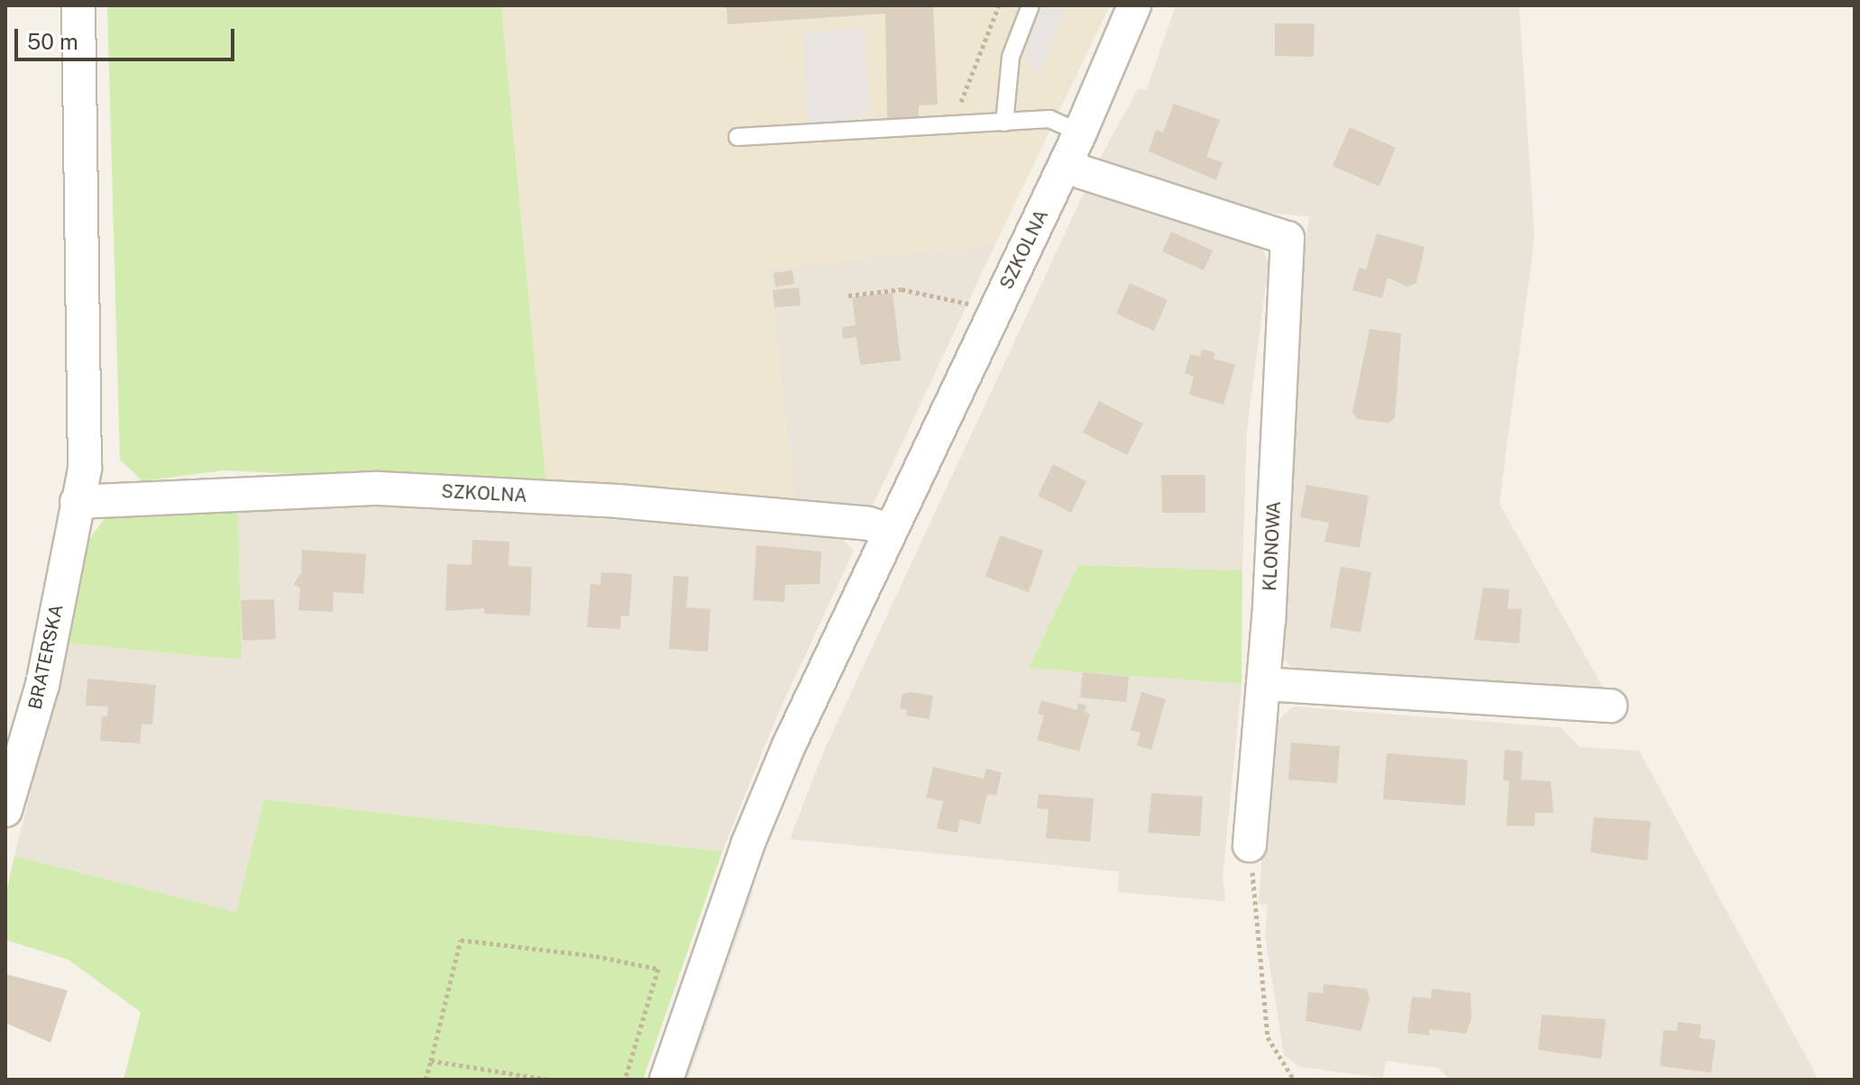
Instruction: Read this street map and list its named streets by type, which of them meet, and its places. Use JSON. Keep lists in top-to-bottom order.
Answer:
{
  "streets": {
    "street": ["SZKOLNA", "KLONOWA", "BRATERSKA"]
  },
  "crossings": [
    ["SZKOLNA", "KLONOWA"],
    ["SZKOLNA", "BRATERSKA"]
  ],
  "scale_bar": "50 m"
}
